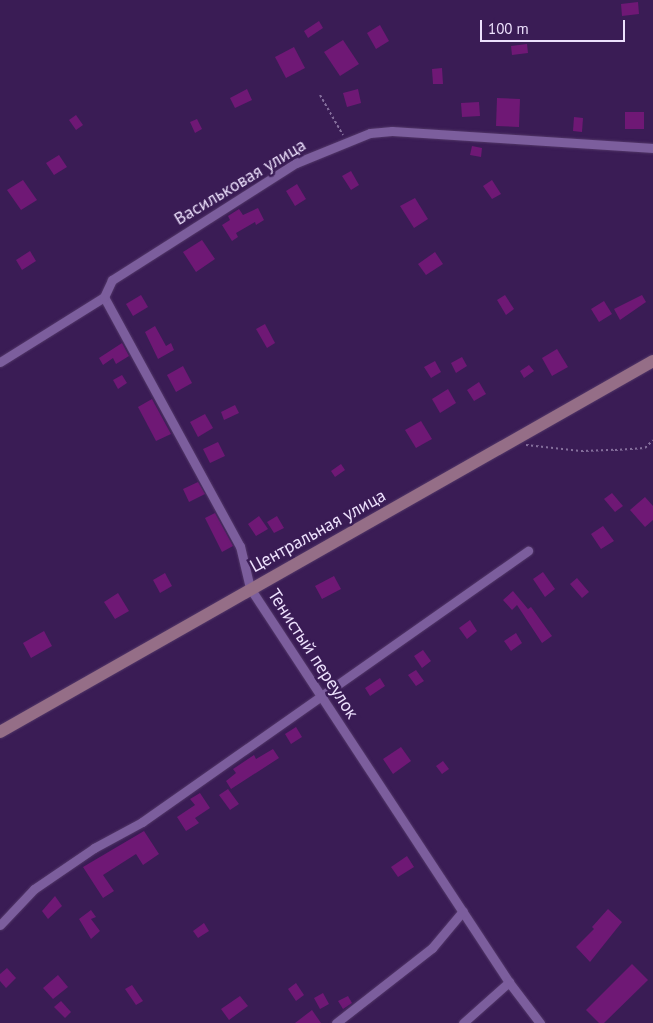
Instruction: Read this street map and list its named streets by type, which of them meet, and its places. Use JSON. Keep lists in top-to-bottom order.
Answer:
{
  "streets": {
    "street": ["Васильковая улица", "Центральная улица", "Тенистый переулок"]
  },
  "crossings": [
    ["Васильковая улица", "Тенистый переулок"],
    ["Центральная улица", "Тенистый переулок"]
  ],
  "scale_bar": "100 m"
}
